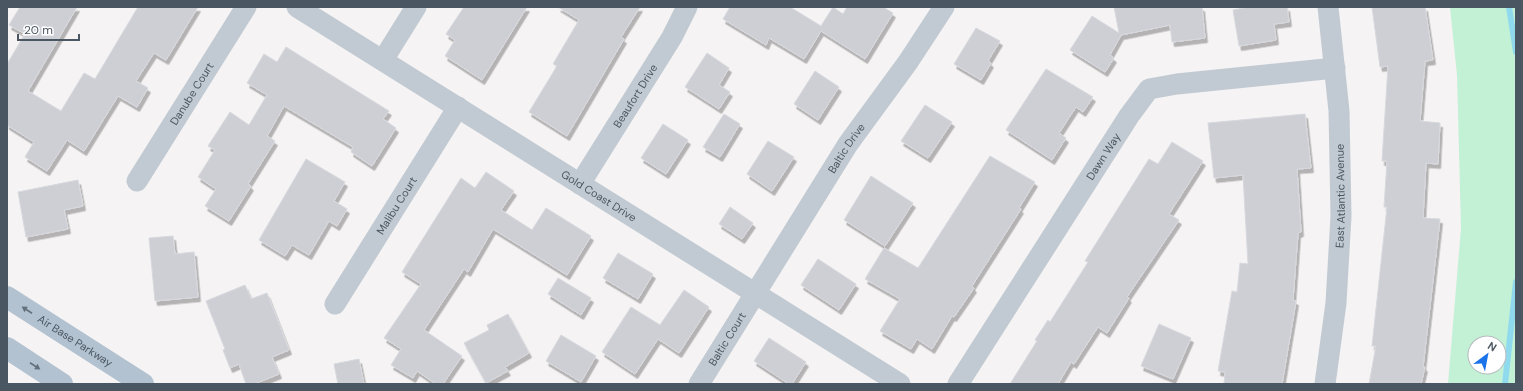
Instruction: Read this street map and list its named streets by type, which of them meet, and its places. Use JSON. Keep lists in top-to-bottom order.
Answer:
{
  "streets": {
    "main road": ["Air Base Parkway"],
    "street": [
      "Danube Court",
      "Beaufort Drive",
      "Baltic Drive",
      "Dawn Way",
      "Gold Coast Drive",
      "East Atlantic Avenue",
      "Malibu Court",
      "Baltic Court"
    ]
  },
  "crossings": [
    ["Beaufort Drive", "Gold Coast Drive"],
    ["Baltic Drive", "Gold Coast Drive"],
    ["Baltic Drive", "Baltic Court"],
    ["Dawn Way", "East Atlantic Avenue"],
    ["Gold Coast Drive", "Malibu Court"],
    ["Gold Coast Drive", "Baltic Court"]
  ],
  "scale_bar": "20 m",
  "north": "top right"
}
